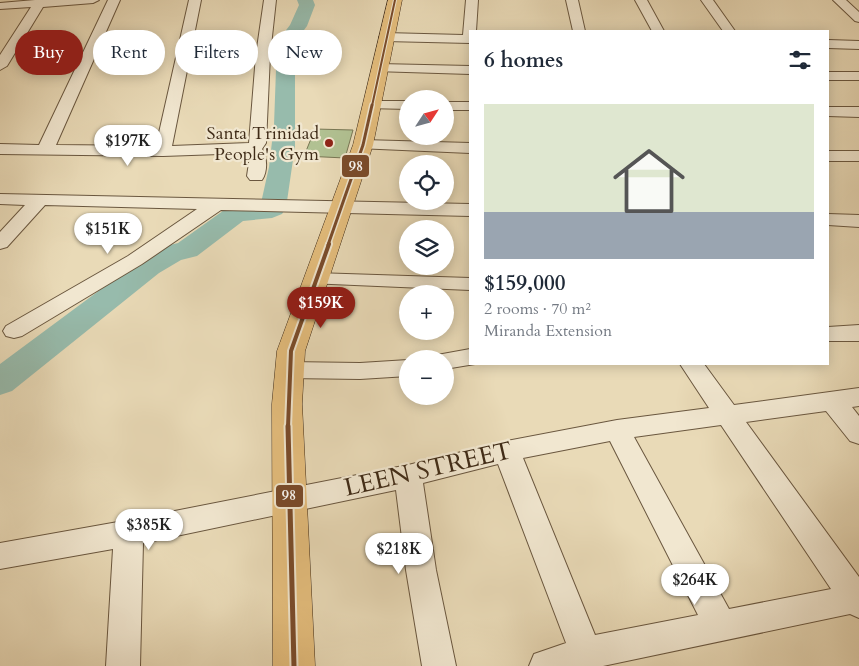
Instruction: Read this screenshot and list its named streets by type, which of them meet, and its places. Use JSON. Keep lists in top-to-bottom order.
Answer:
{
  "streets": {
    "street": ["LEEN STREET"]
  },
  "places": ["Santa Trinidad People's Gym"],
  "lines": ["transit line 98"],
  "north": "top right",
  "page": {
    "chip": [
      "Buy",
      "Rent",
      "Filters",
      "New"
    ],
    "heading": "6 homes",
    "map_buttons": ["+", "−"],
    "list": [
      {
        "name": "$159,000",
        "note": "2 rooms · 70 m² · Miranda Extension"
      }
    ],
    "price": [
      "$197K",
      "$151K",
      "$159K",
      "$385K",
      "$218K",
      "$264K"
    ]
  }
}
